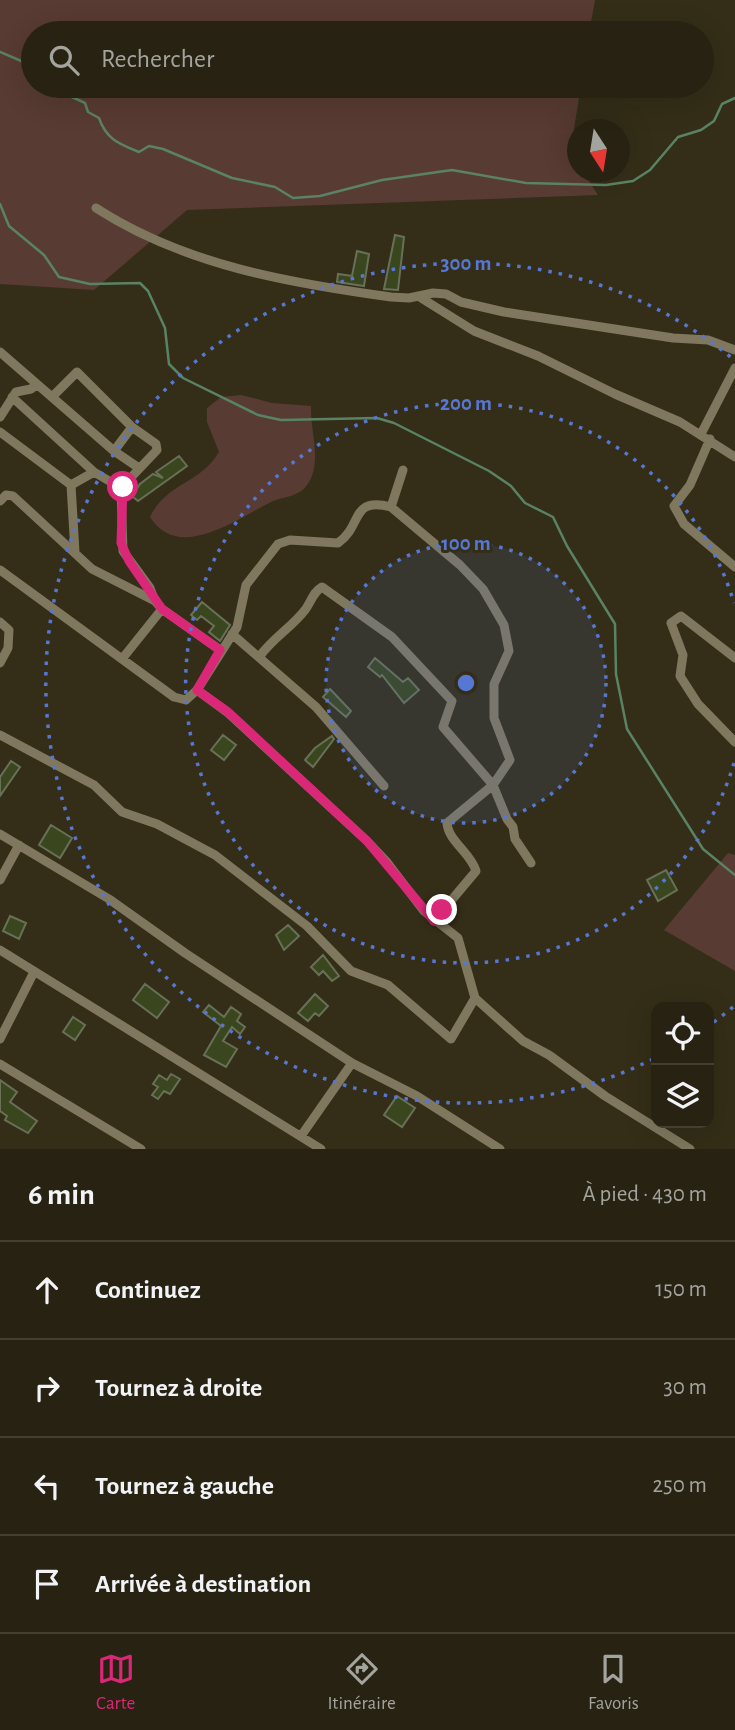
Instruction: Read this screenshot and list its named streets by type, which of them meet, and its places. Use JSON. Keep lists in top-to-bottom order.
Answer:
{
  "north": "bottom",
  "page": {
    "search": "Rechercher",
    "heading": ["6 min", "À pied · 430 m"],
    "list": [
      ["Continuez", "150 m"],
      ["Tournez à droite", "30 m"],
      ["Tournez à gauche", "250 m"],
      "Arrivée à destination"
    ],
    "nav": ["Carte", "Itinéraire", "Favoris"]
  },
  "rings": ["300 m", "200 m", "100 m"]
}
